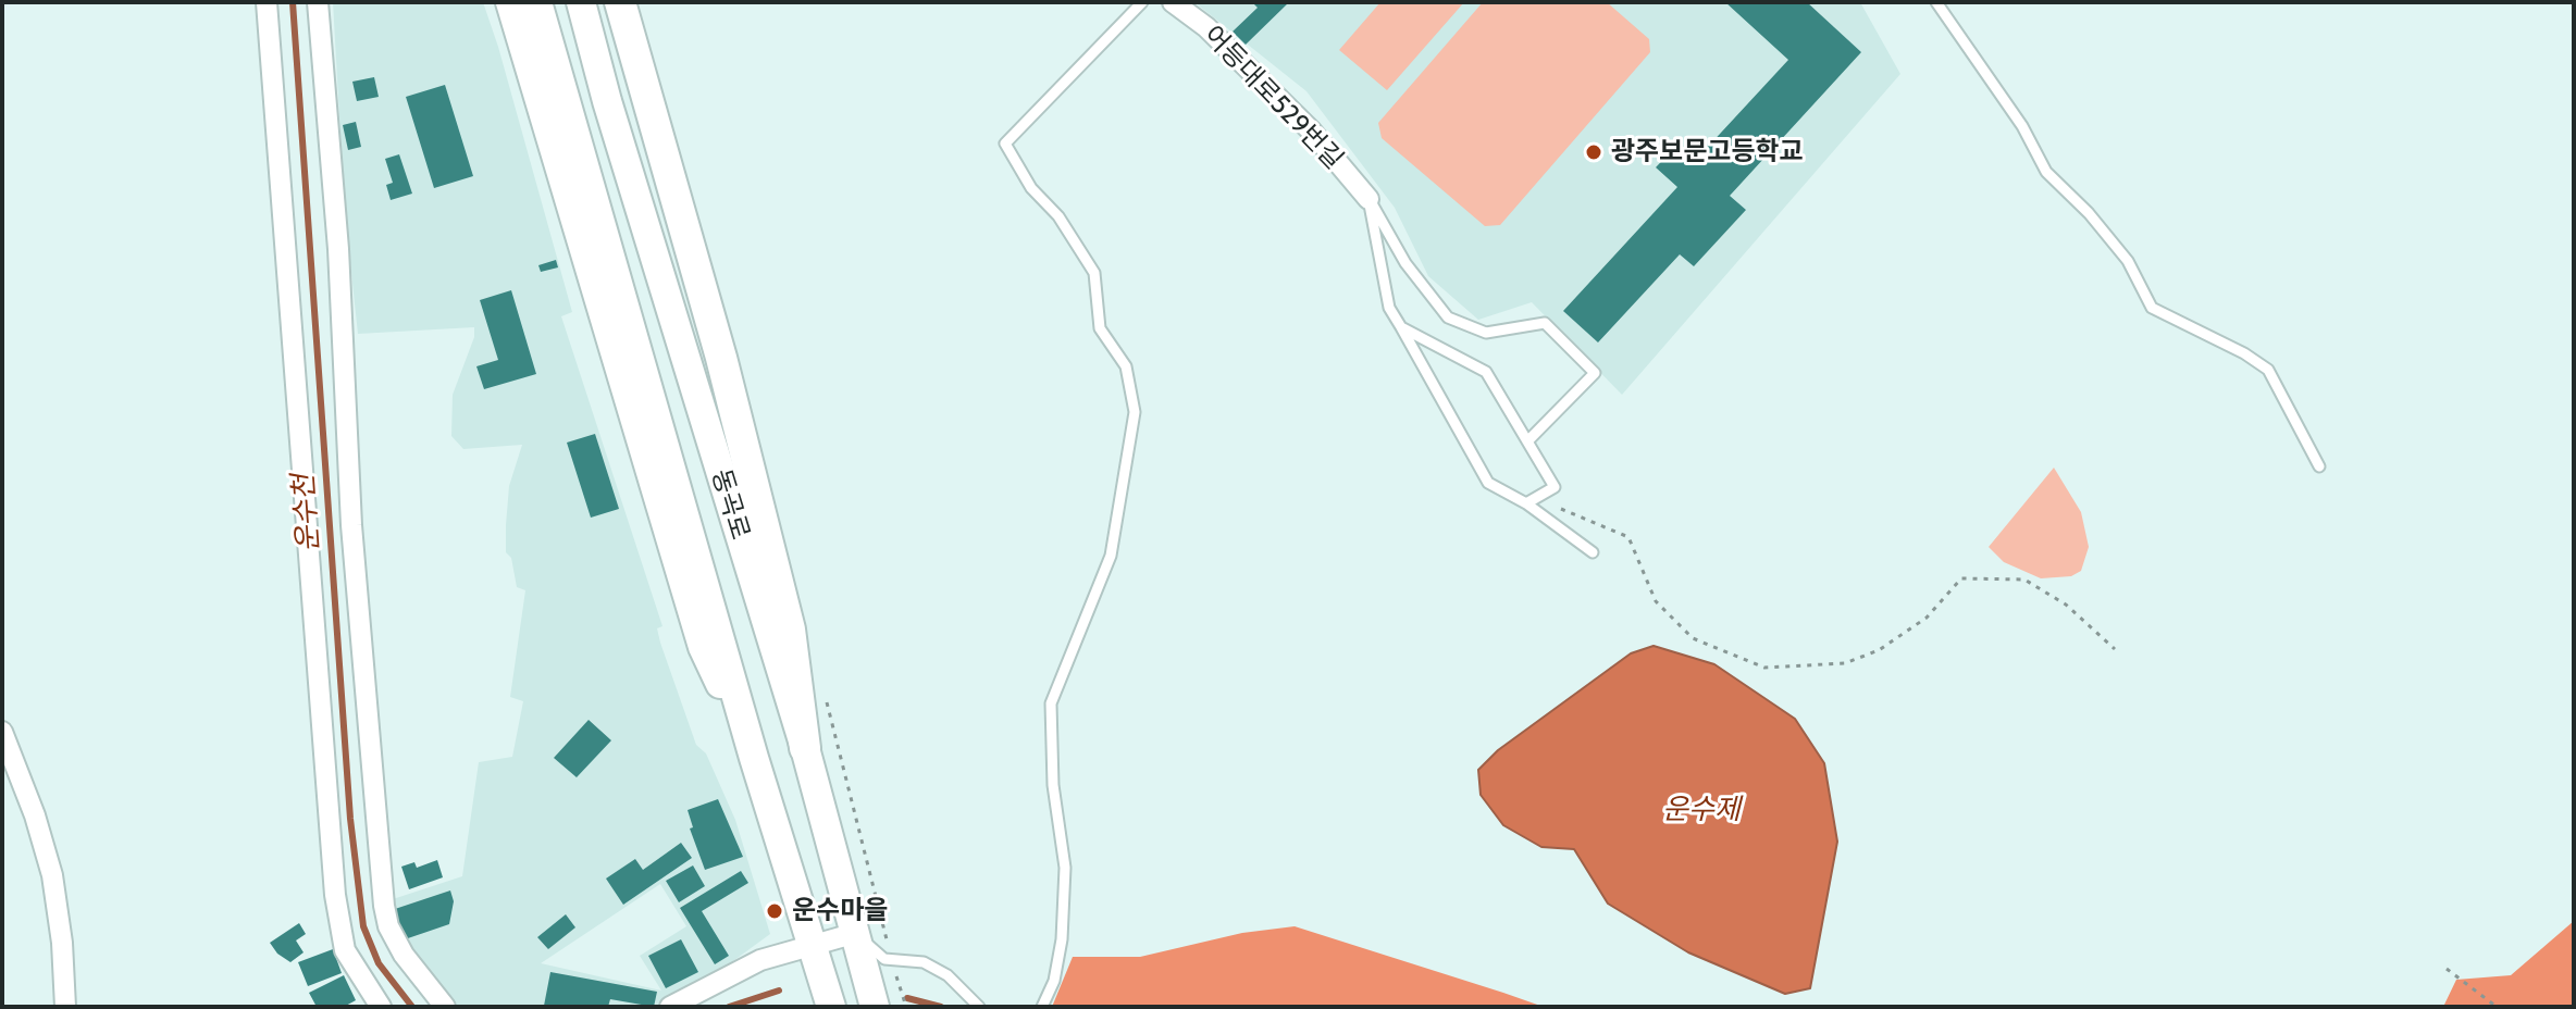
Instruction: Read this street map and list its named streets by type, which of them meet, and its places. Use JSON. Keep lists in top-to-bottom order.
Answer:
{
  "streets": {
    "main road": ["동곡로"],
    "street": ["어등대로529번길"]
  },
  "water": ["운수천", "운수제"],
  "places": ["광주보문고등학교", "운수마을"]
}
